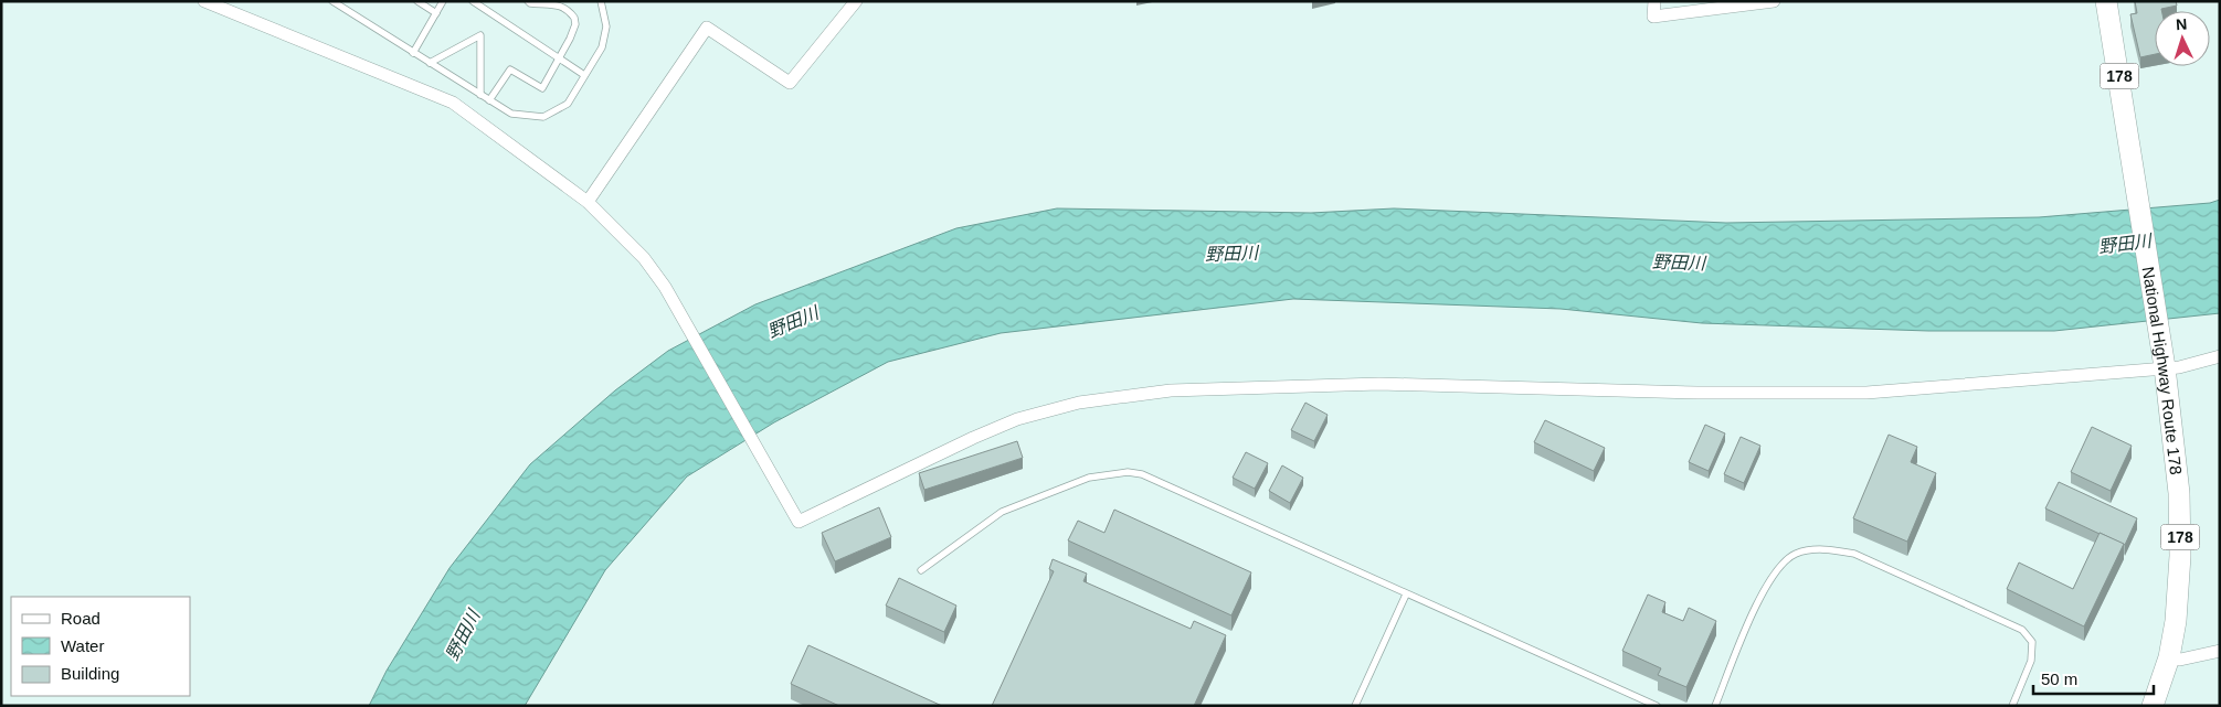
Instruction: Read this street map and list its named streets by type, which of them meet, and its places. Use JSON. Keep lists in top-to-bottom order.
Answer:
{
  "streets": {
    "highway": ["178", "National Highway Route 178"]
  },
  "water": ["野田川"],
  "legend": ["Road", "Water", "Building"],
  "scale_bar": "50 m",
  "north": "top"
}
